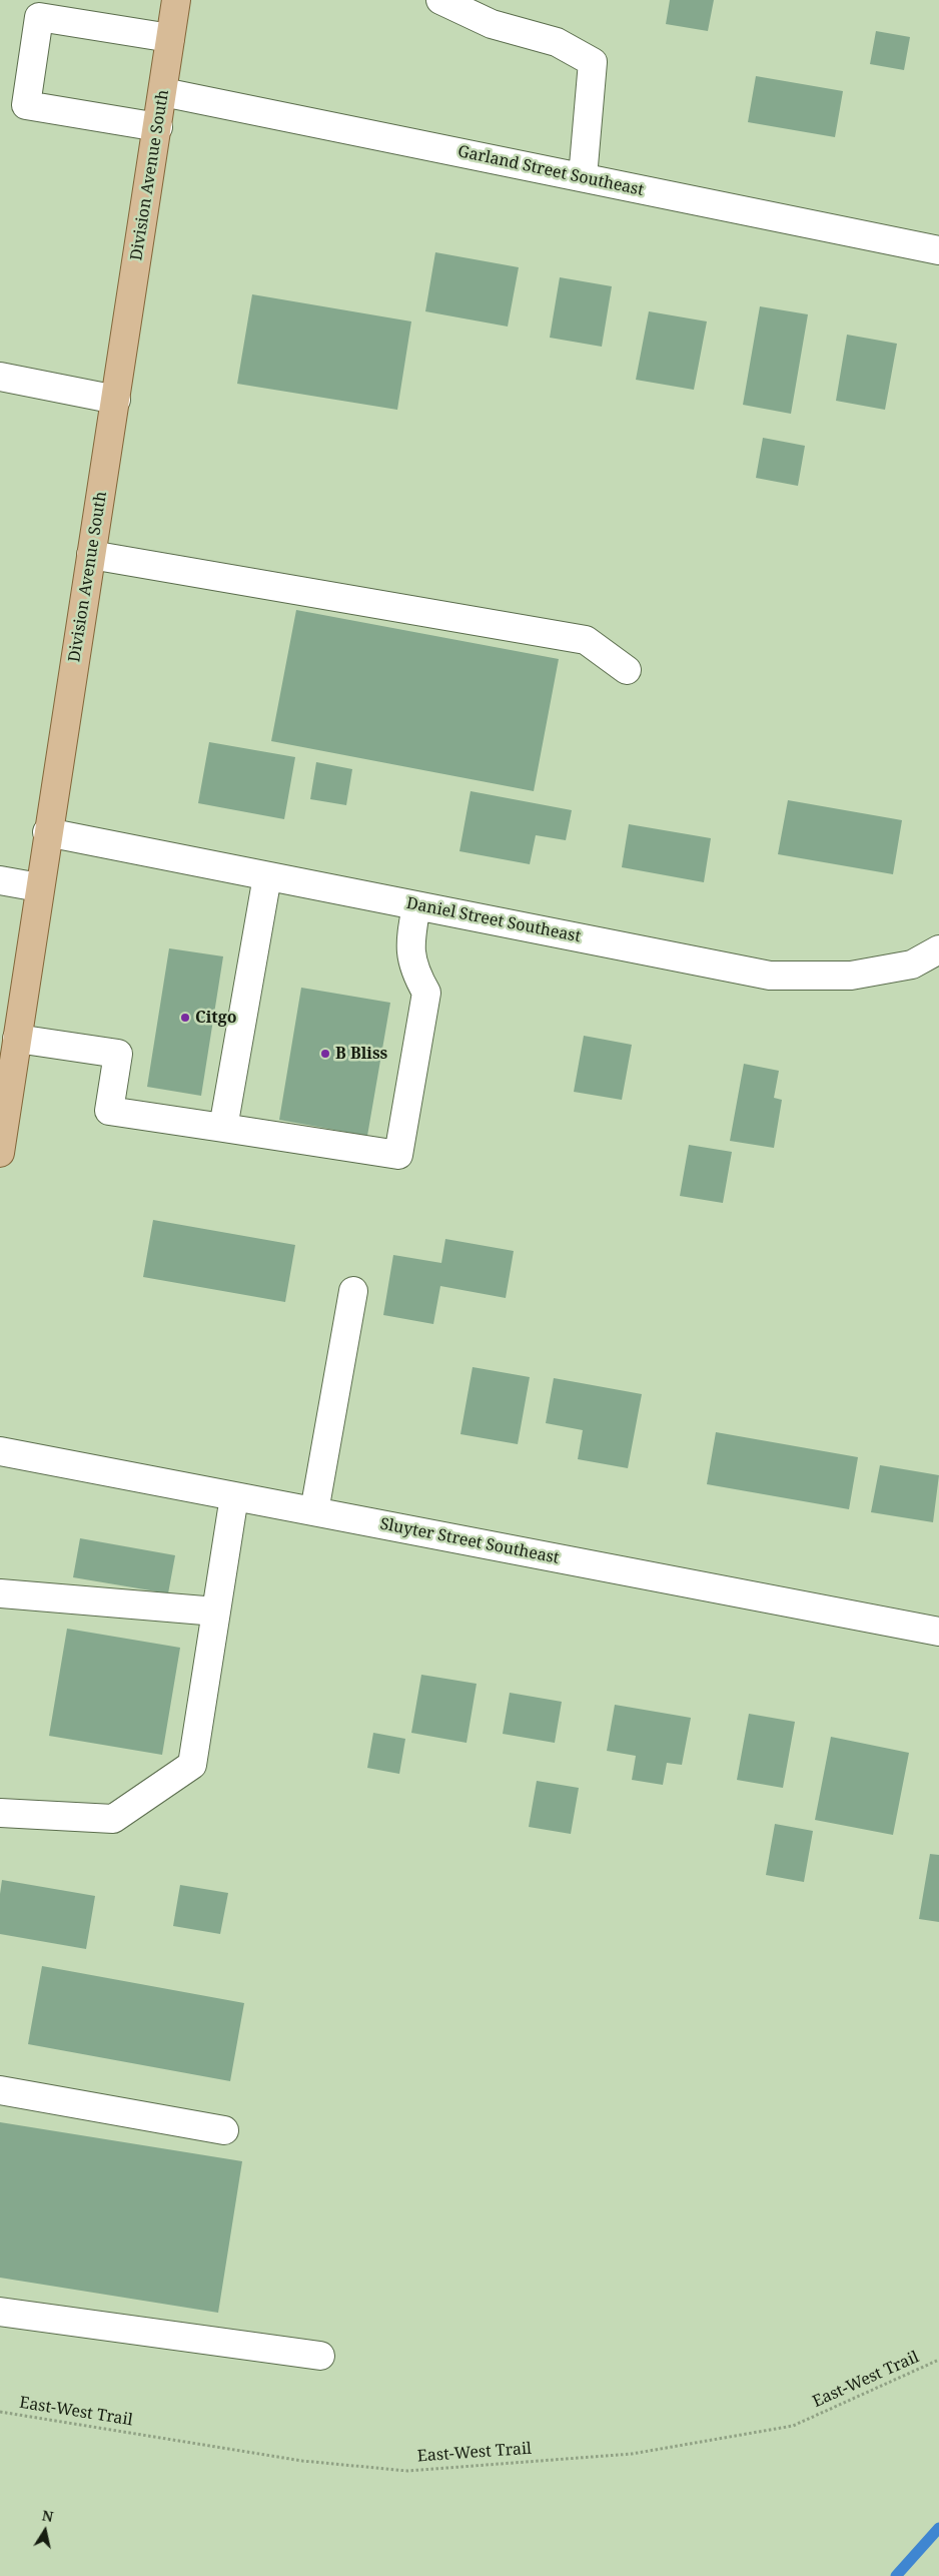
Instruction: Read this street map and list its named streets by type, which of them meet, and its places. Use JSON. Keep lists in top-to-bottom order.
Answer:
{
  "streets": {
    "main road": ["Division Avenue South"],
    "street": ["Garland Street Southeast", "Daniel Street Southeast", "Sluyter Street Southeast"],
    "path": ["East-West Trail"]
  },
  "crossings": [
    ["Garland Street Southeast", "Division Avenue South"],
    ["Division Avenue South", "Daniel Street Southeast"]
  ],
  "places": ["Citgo", "B Bliss"],
  "north": "top"
}
